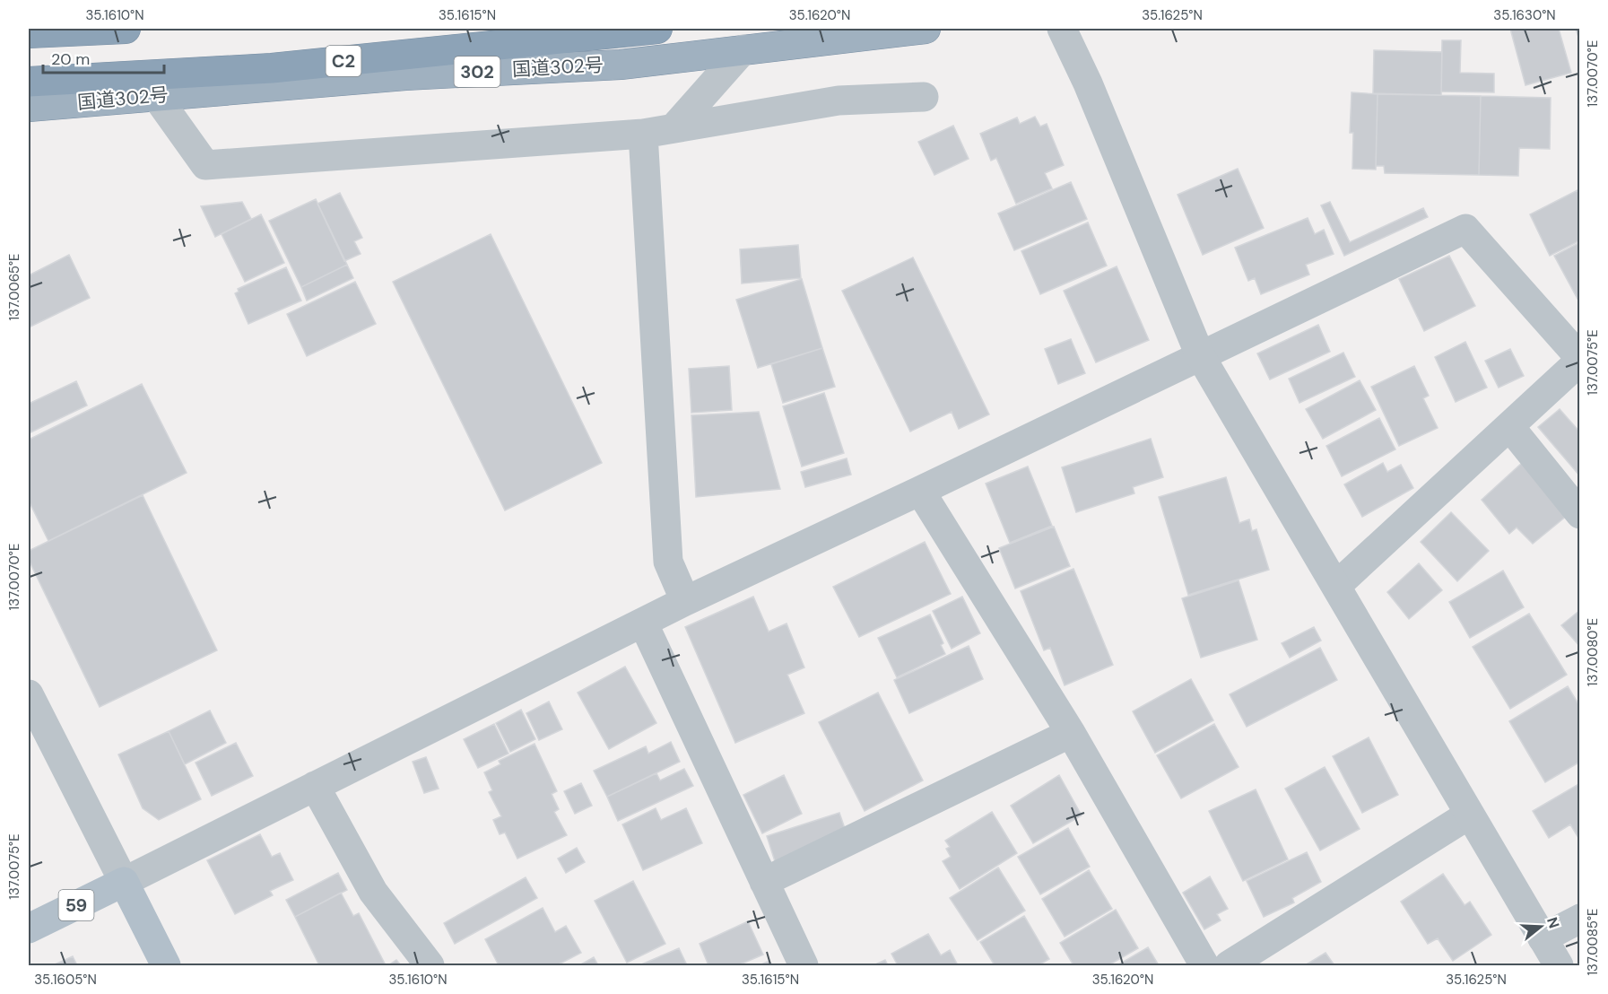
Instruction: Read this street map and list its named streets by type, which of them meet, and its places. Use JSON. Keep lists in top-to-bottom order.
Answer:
{
  "streets": {
    "highway": ["C2", "国道302号", "302"],
    "main road": ["59"]
  },
  "scale_bar": "20 m",
  "north": "right",
  "coordinates": [
    "35.1610°N",
    "35.1615°N",
    "35.1620°N",
    "35.1625°N",
    "35.1630°N",
    "137.0070°E",
    "137.0065°E",
    "137.0075°E",
    "137.0080°E",
    "137.0085°E",
    "35.1605°N"
  ]
}
